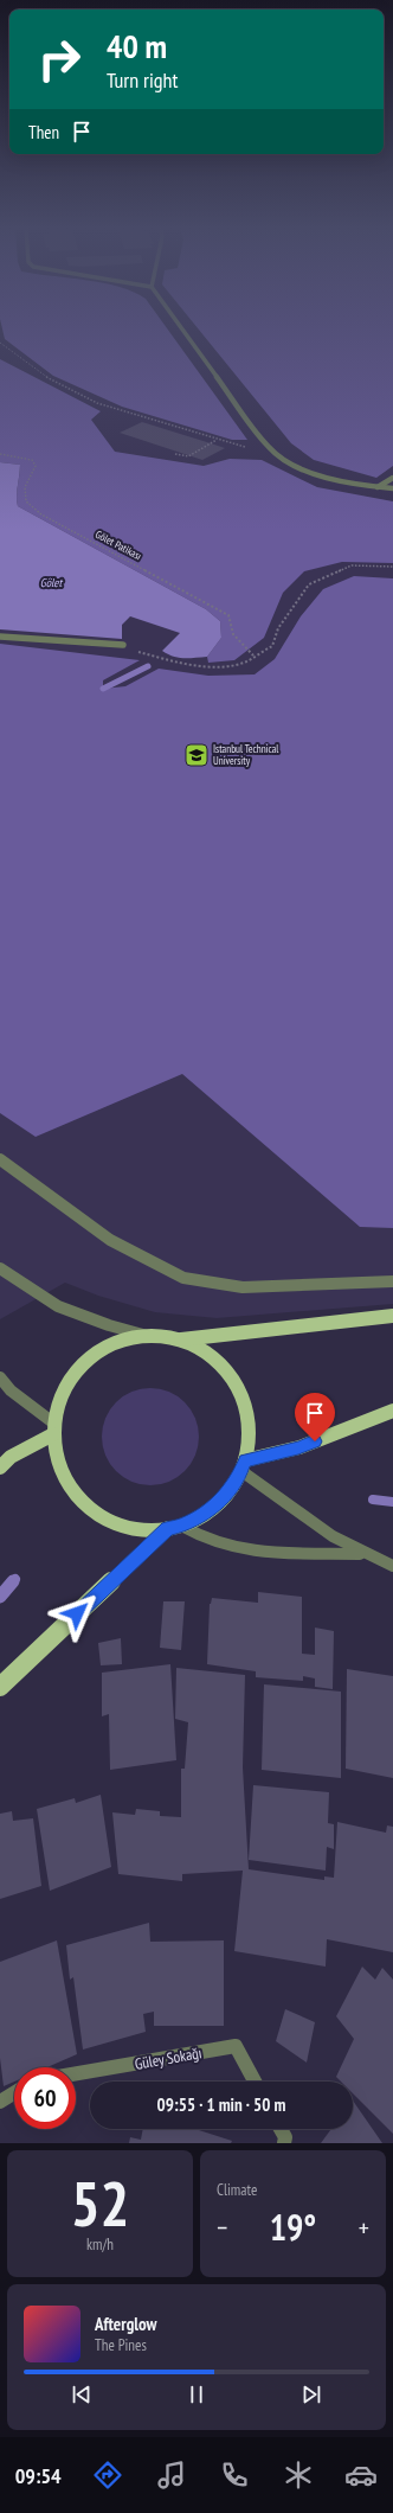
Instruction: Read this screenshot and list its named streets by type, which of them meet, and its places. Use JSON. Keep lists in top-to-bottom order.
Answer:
{
  "streets": {
    "street": ["Güley Sokağı"],
    "path": ["Gölet Patikası"]
  },
  "water": ["Gölet"],
  "places": {
    "school or university": ["Istanbul Technical University"]
  },
  "page": {
    "turn": ["40 m", "Turn right"],
    "then": "Then",
    "limit": "60",
    "trip": "09:55 · 1 min · 50 m",
    "tile": [
      ["52", "km/h"],
      "Climate"
    ],
    "heat": ["−", "19°", "+"],
    "song": ["Afterglow", "The Pines"],
    "tabs": "09:54"
  }
}
